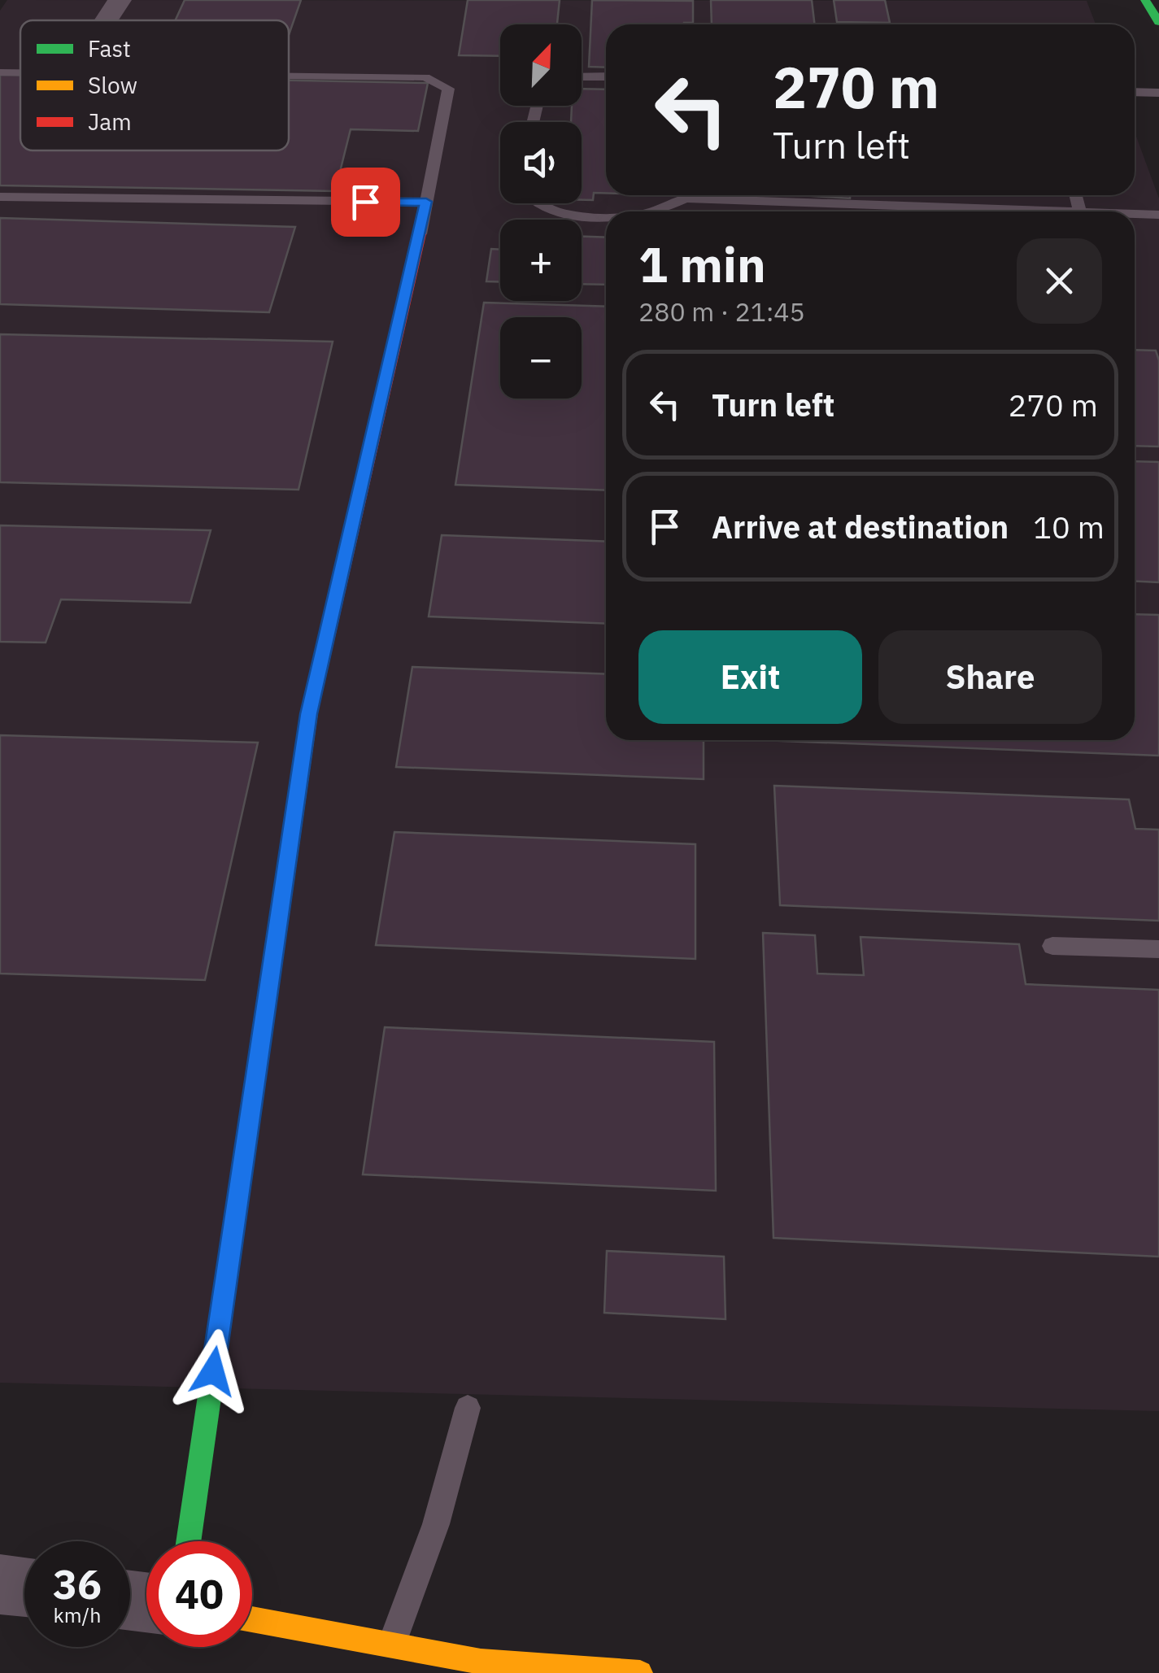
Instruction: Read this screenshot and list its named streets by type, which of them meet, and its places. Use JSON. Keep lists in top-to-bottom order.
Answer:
{
  "legend": ["Fast", "Slow", "Jam"],
  "north": "top right",
  "page": {
    "map_buttons": ["+", "−"],
    "turn": ["270 m", "Turn left"],
    "heading": ["1 min", "280 m · 21:45"],
    "list": [
      {
        "name": "Turn left",
        "value": "270 m"
      },
      {
        "name": "Arrive at destination",
        "value": "10 m"
      }
    ],
    "buttons": ["Exit", "Share"],
    "speed": "36 km/h",
    "limit": "40"
  }
}
